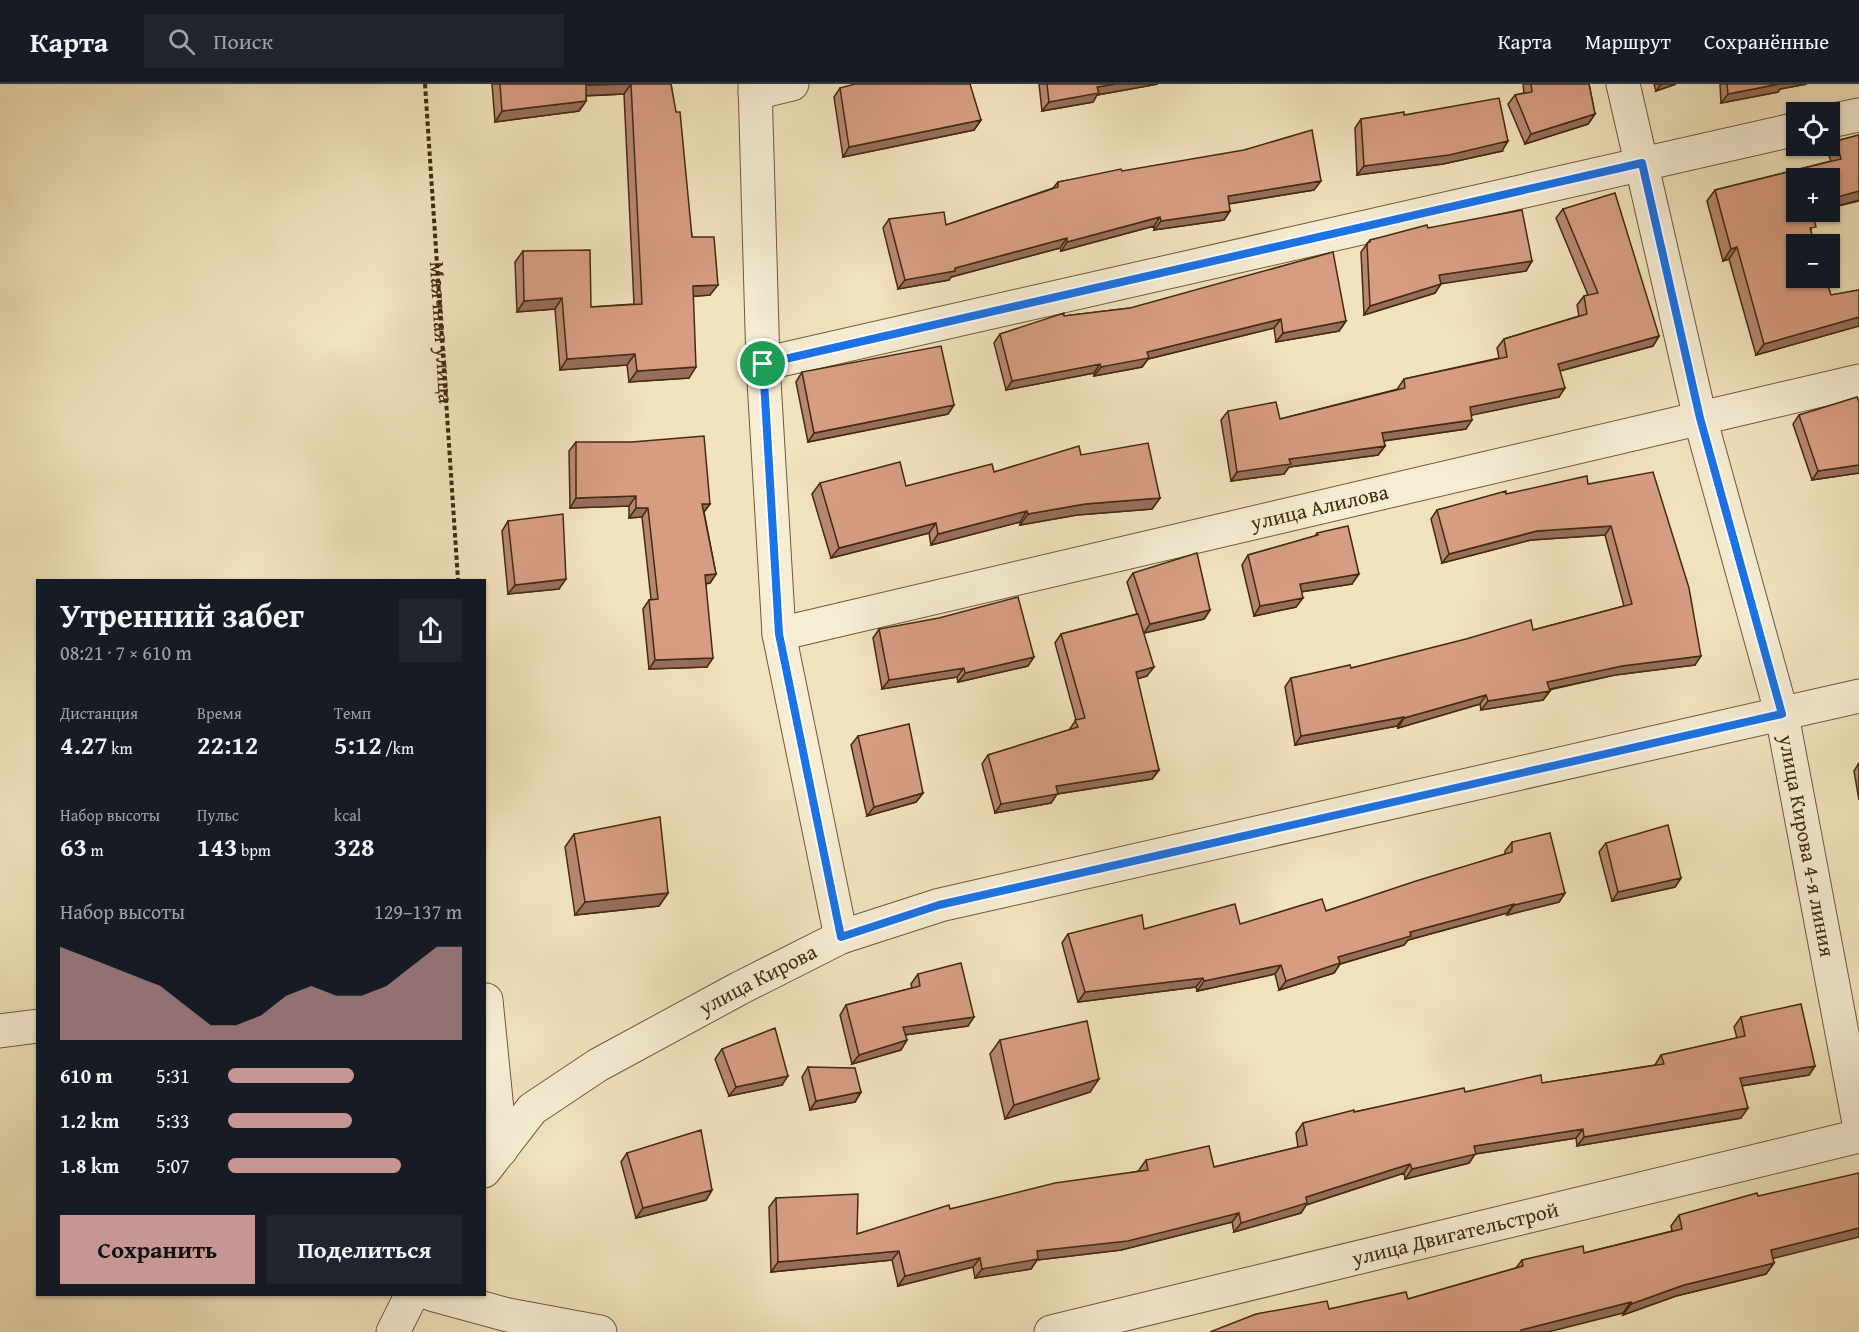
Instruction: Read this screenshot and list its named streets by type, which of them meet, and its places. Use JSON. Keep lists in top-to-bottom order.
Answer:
{
  "streets": {
    "street": [
      "улица Алилова",
      "улица Кирова 4-я линия",
      "улица Кирова",
      "улица Двигательстрой"
    ],
    "path": ["Маячная улица"]
  },
  "crossings": [
    ["улица Алилова", "улица Кирова 4-я линия"],
    ["улица Кирова 4-я линия", "улица Кирова"]
  ],
  "page": {
    "header": "Карта",
    "search": "Поиск",
    "nav": ["Карта", "Маршрут", "Сохранённые"],
    "map_buttons": ["+", "−"],
    "heading": ["Утренний забег", "08:21 · 7 × 610 m"],
    "stats": [
      ["Дистанция", "4.27 km"],
      ["Время", "22:12"],
      ["Темп", "5:12 /km"],
      ["Набор высоты", "63 m"],
      ["Пульс", "143 bpm"],
      ["kcal", "328"]
    ],
    "chart": ["Набор высоты", "129–137 m"],
    "list": [
      {
        "name": "610 m",
        "note": "5:31"
      },
      {
        "name": "1.2 km",
        "note": "5:33"
      },
      {
        "name": "1.8 km",
        "note": "5:07"
      }
    ],
    "buttons": ["Сохранить", "Поделиться"]
  }
}
